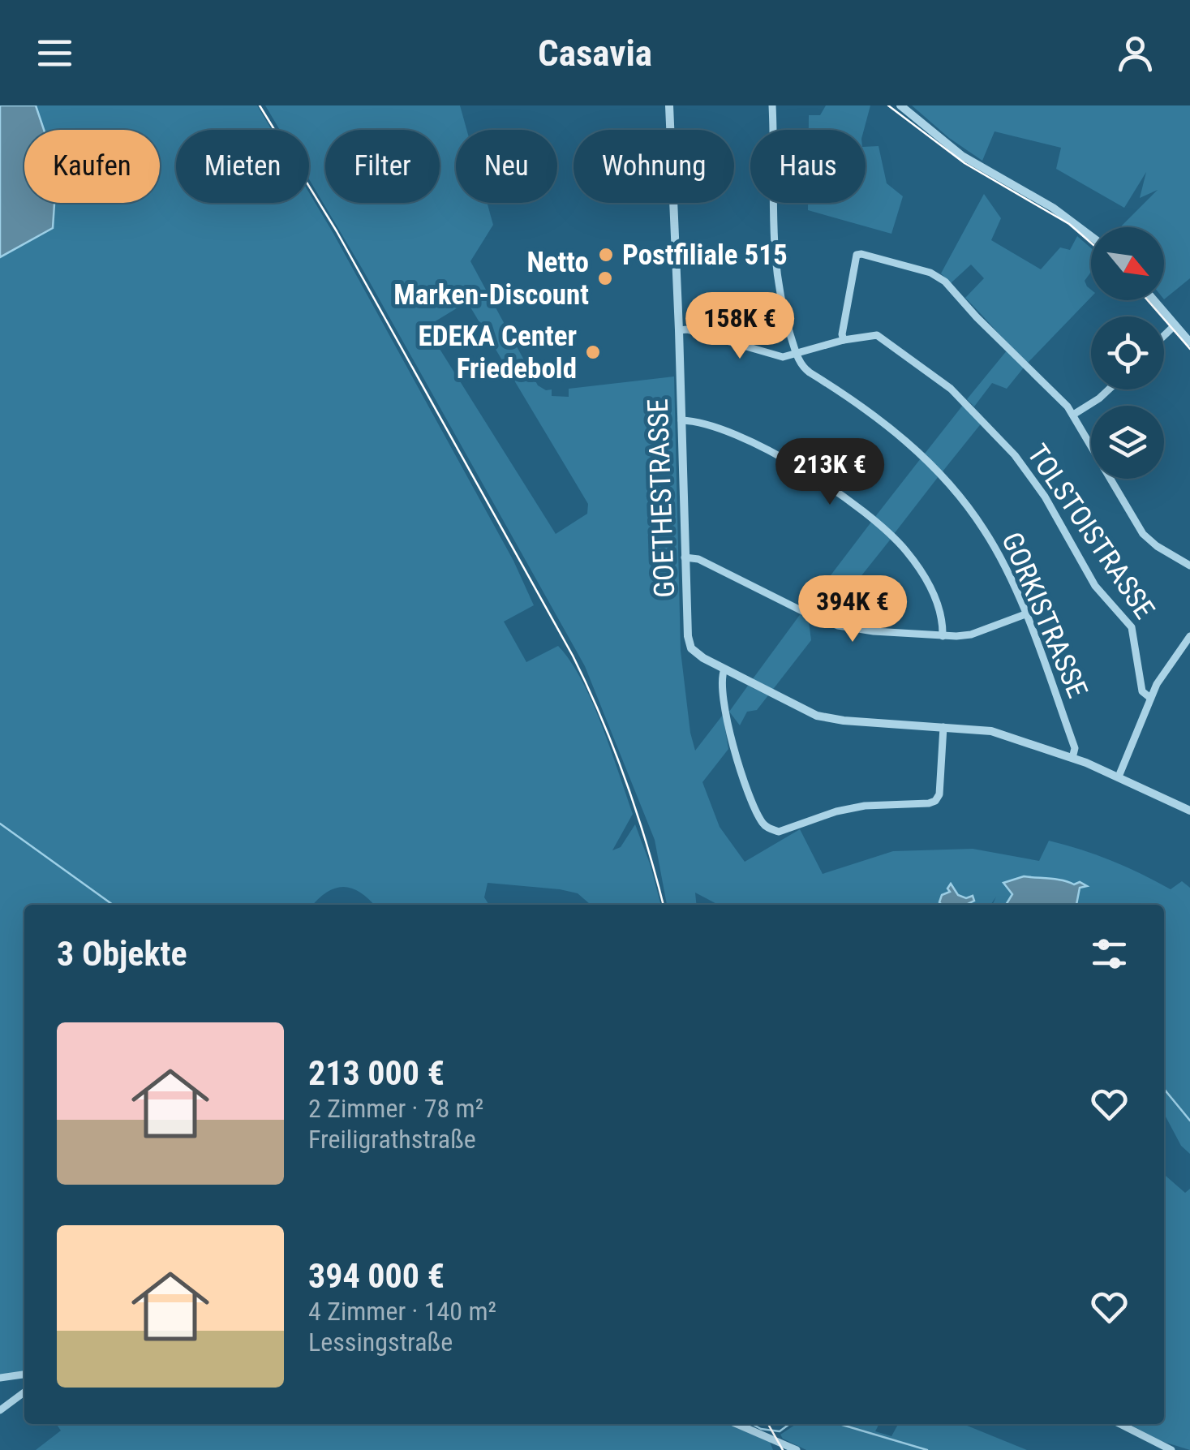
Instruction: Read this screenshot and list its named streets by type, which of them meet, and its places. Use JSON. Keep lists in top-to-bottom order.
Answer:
{
  "streets": {
    "street": ["GOETHESTRASSE", "TOLSTOISTRASSE", "GORKISTRASSE"]
  },
  "crossings": [
    ["TOLSTOISTRASSE", "GORKISTRASSE"]
  ],
  "places": ["Postfiliale 515", "Netto Marken-Discount", "EDEKA Center Friedebold"],
  "north": "bottom right",
  "page": {
    "header": "Casavia",
    "chip": [
      "Kaufen",
      "Mieten",
      "Filter",
      "Neu",
      "Wohnung",
      "Haus"
    ],
    "price": ["158K €", "213K €", "394K €"],
    "heading": "3 Objekte",
    "list": [
      {
        "name": "213 000 €",
        "note": "2 Zimmer · 78 m² · Freiligrathstraße"
      },
      {
        "name": "394 000 €",
        "note": "4 Zimmer · 140 m² · Lessingstraße"
      }
    ]
  }
}
